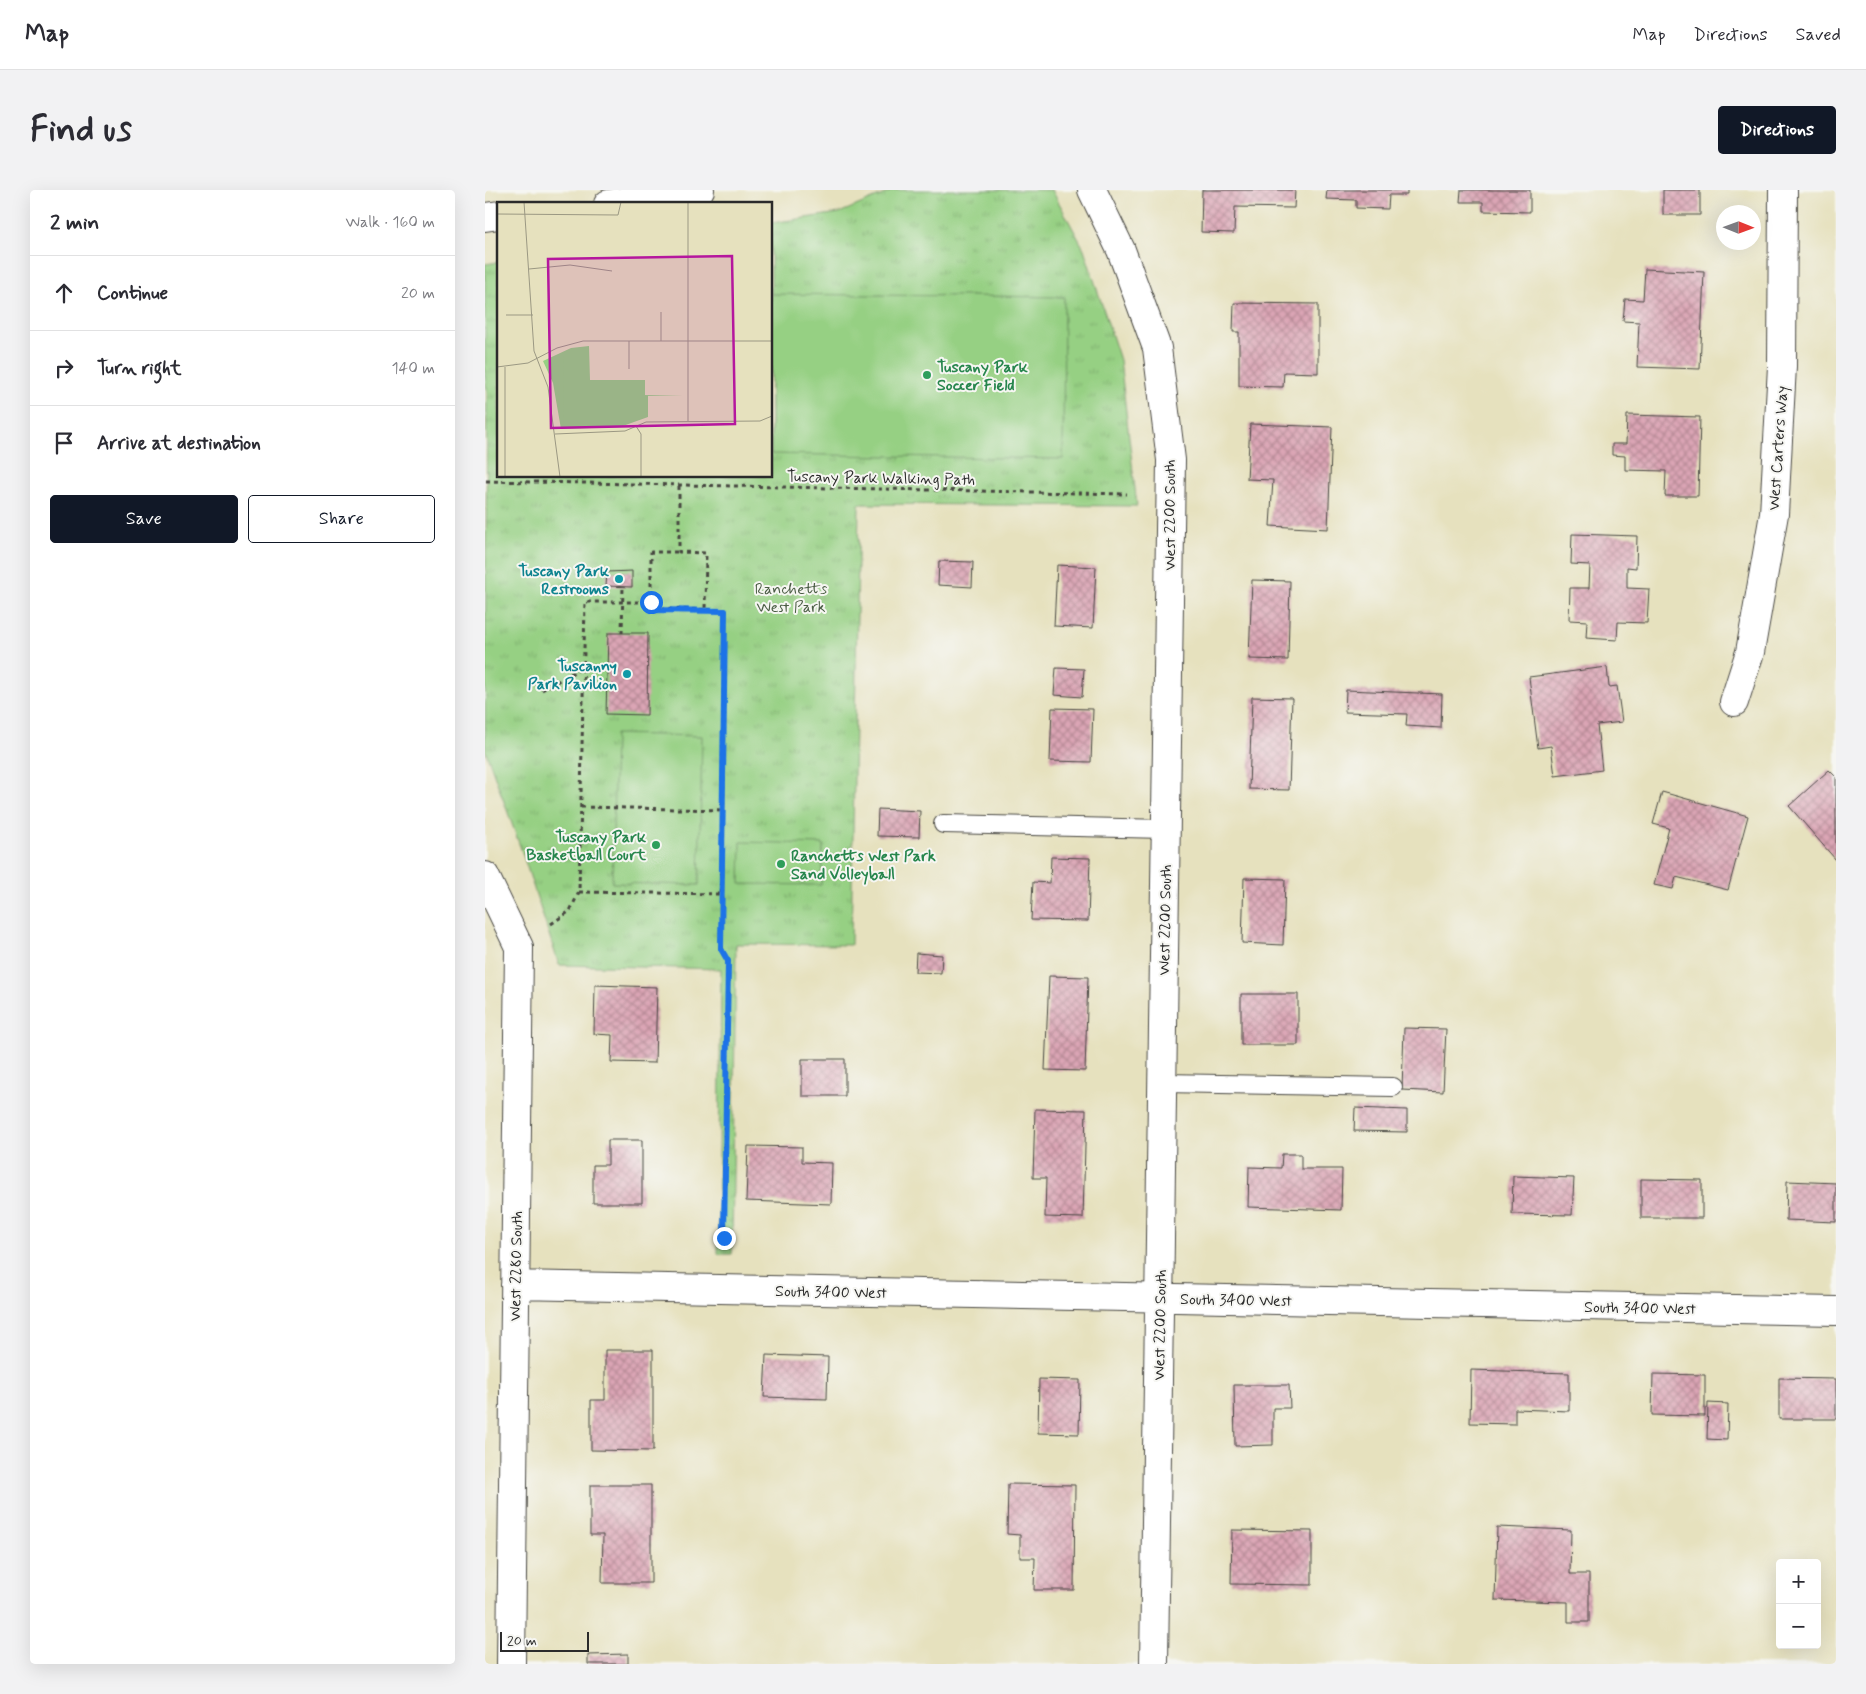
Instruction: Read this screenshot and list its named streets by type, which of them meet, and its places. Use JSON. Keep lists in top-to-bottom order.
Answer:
{
  "streets": {
    "street": [
      "West Carters Way",
      "West 2200 South",
      "West 2280 South",
      "South 3400 West"
    ],
    "path": ["Tuscany Park Walking Path"]
  },
  "crossings": [
    ["West 2200 South", "South 3400 West"],
    ["West 2280 South", "South 3400 West"]
  ],
  "parks": ["Ranchetts West Park"],
  "places": [
    "Tuscany Park Soccer Field",
    "Tuscany Park Restrooms",
    "Tuscanny Park Pavilion",
    "Tuscany Park Basketball Court",
    "Ranchetts West Park Sand Volleyball"
  ],
  "scale_bar": "20 m",
  "north": "right",
  "page": {
    "header": "Map",
    "nav": ["Map", "Directions", "Saved"],
    "buttons": [
      "Directions",
      ["Save", "Share"]
    ],
    "title": "Find us",
    "heading": ["2 min", "Walk · 160 m"],
    "list": [
      ["Continue", "20 m"],
      ["Turn right", "140 m"],
      "Arrive at destination"
    ],
    "map_buttons": ["+", "−"],
    "scale": "20 m"
  }
}
